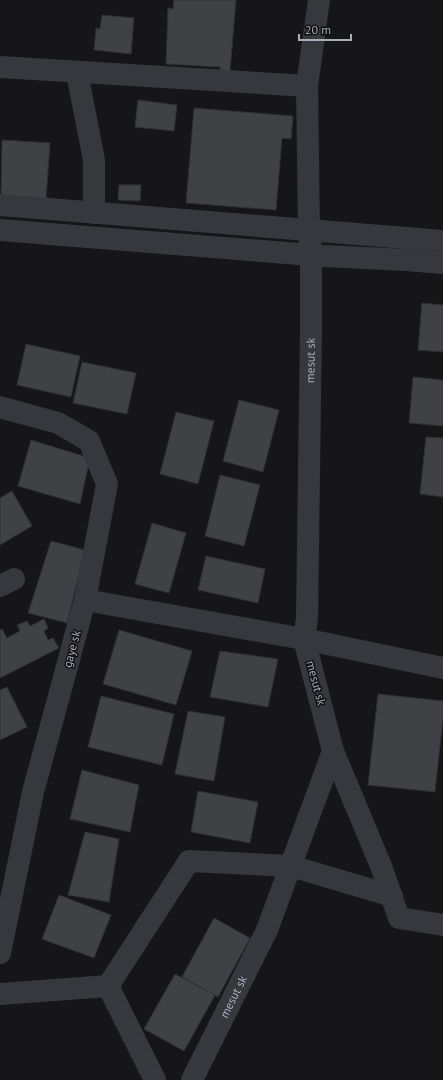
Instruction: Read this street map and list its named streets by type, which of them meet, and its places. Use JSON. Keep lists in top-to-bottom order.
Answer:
{
  "streets": {
    "street": ["mesut sk", "gaye sk"]
  },
  "scale_bar": "20 m"
}
